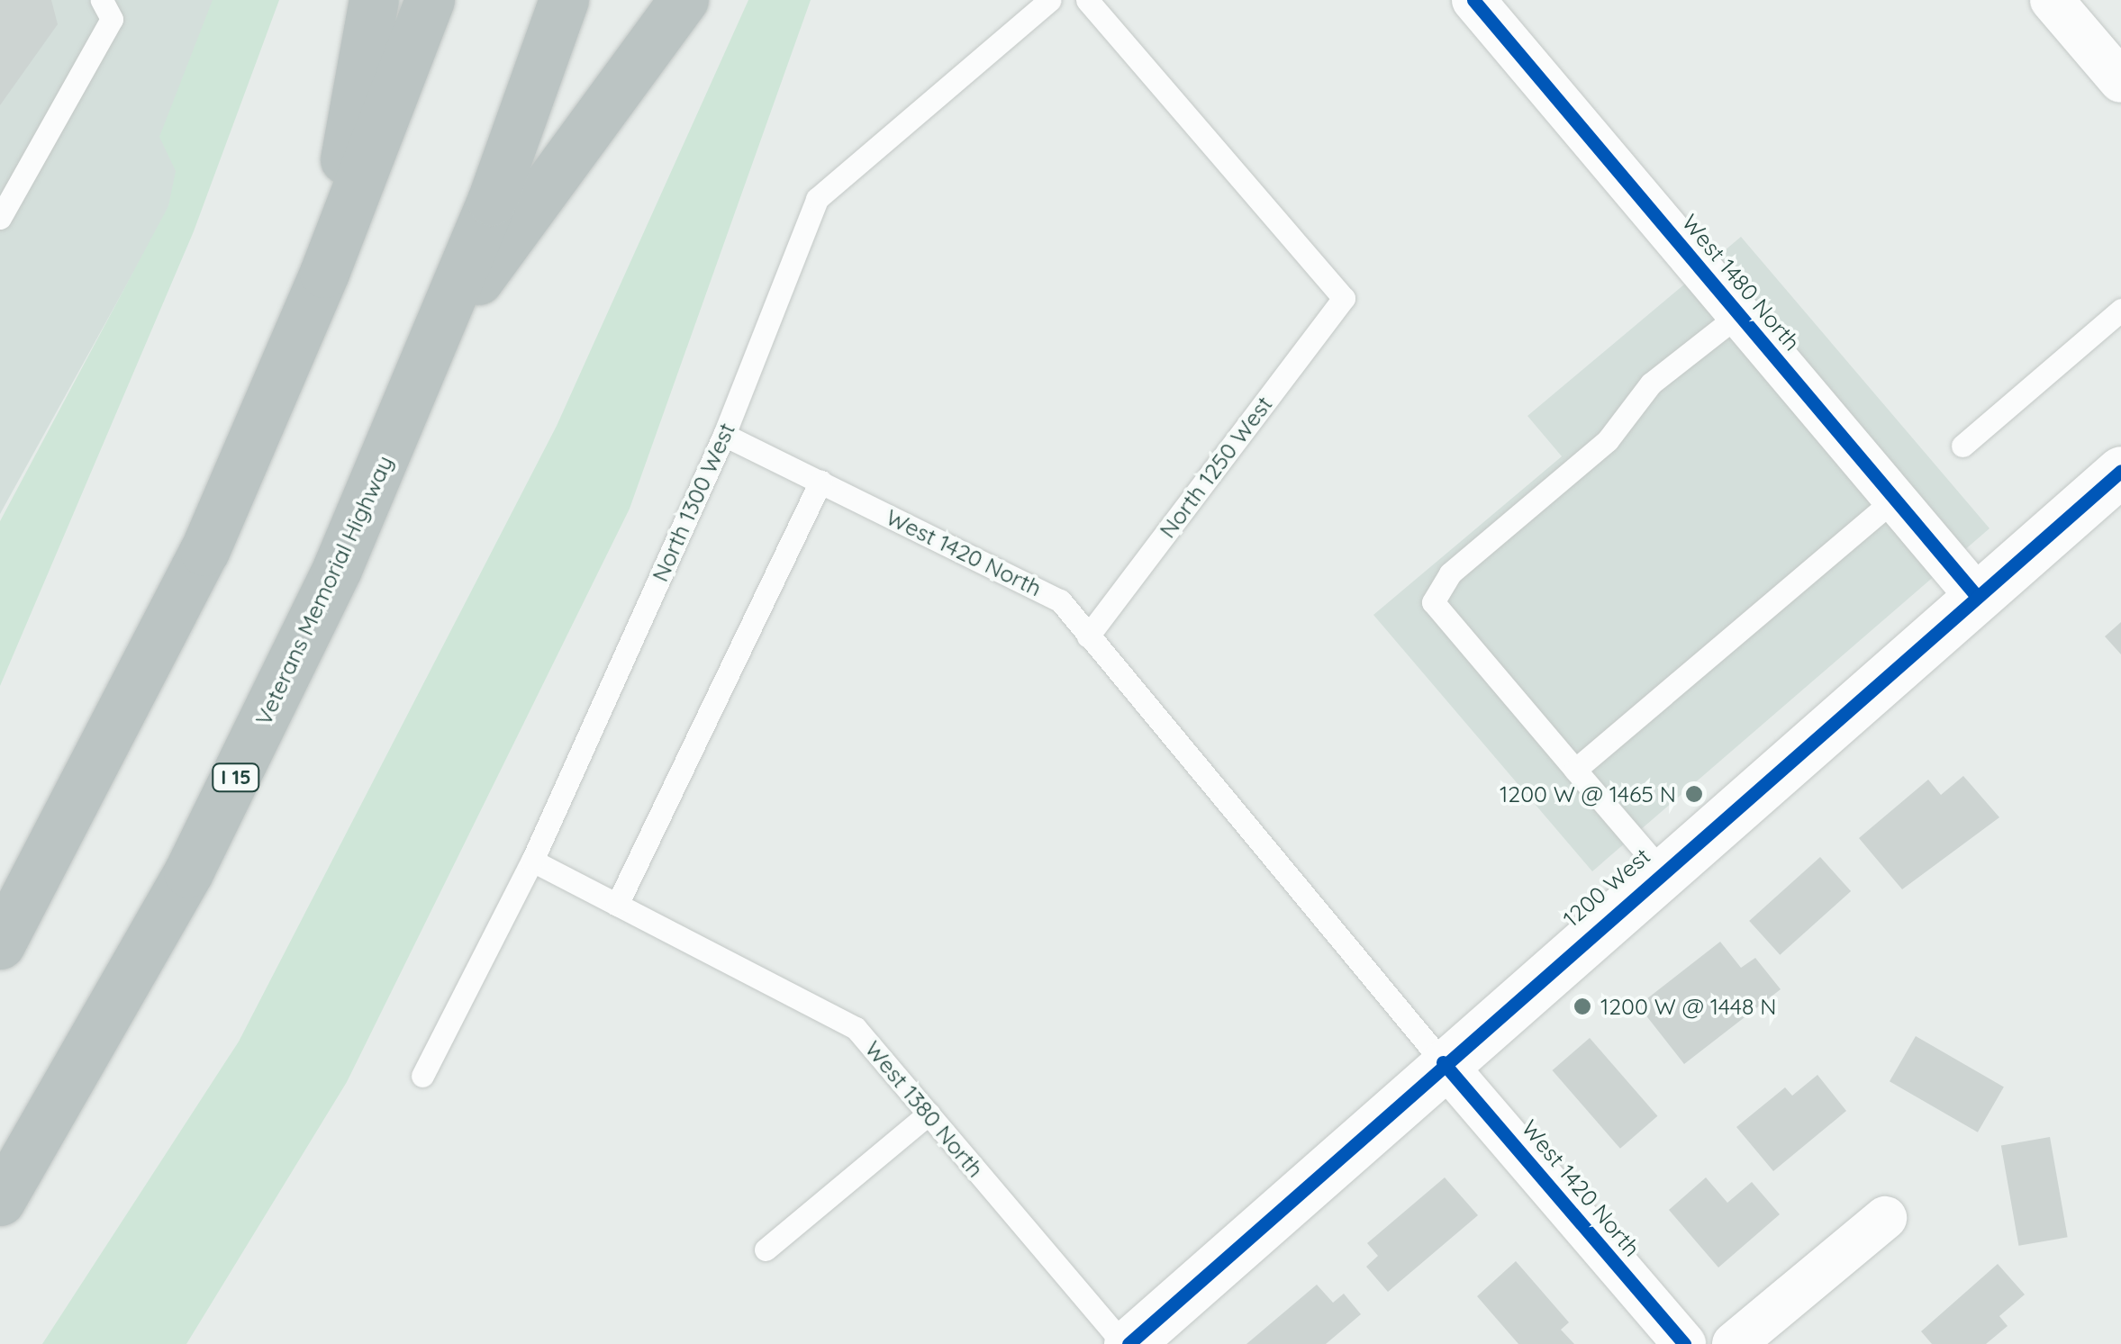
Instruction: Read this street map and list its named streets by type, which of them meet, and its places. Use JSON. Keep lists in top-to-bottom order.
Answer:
{
  "streets": {
    "highway": ["Veterans Memorial Highway", "I 15"],
    "street": ["West 1480 North", "West 1420 North", "1200 West"],
    "lane": ["North 1250 West", "North 1300 West", "West 1380 North"]
  },
  "crossings": [
    ["West 1480 North", "1200 West"],
    ["North 1250 West", "West 1420 North"],
    ["North 1300 West", "West 1420 North"],
    ["North 1300 West", "West 1380 North"],
    ["West 1420 North", "1200 West"],
    ["1200 West", "West 1380 North"]
  ],
  "places": ["1200 W @ 1465 N", "1200 W @ 1448 N"]
}
